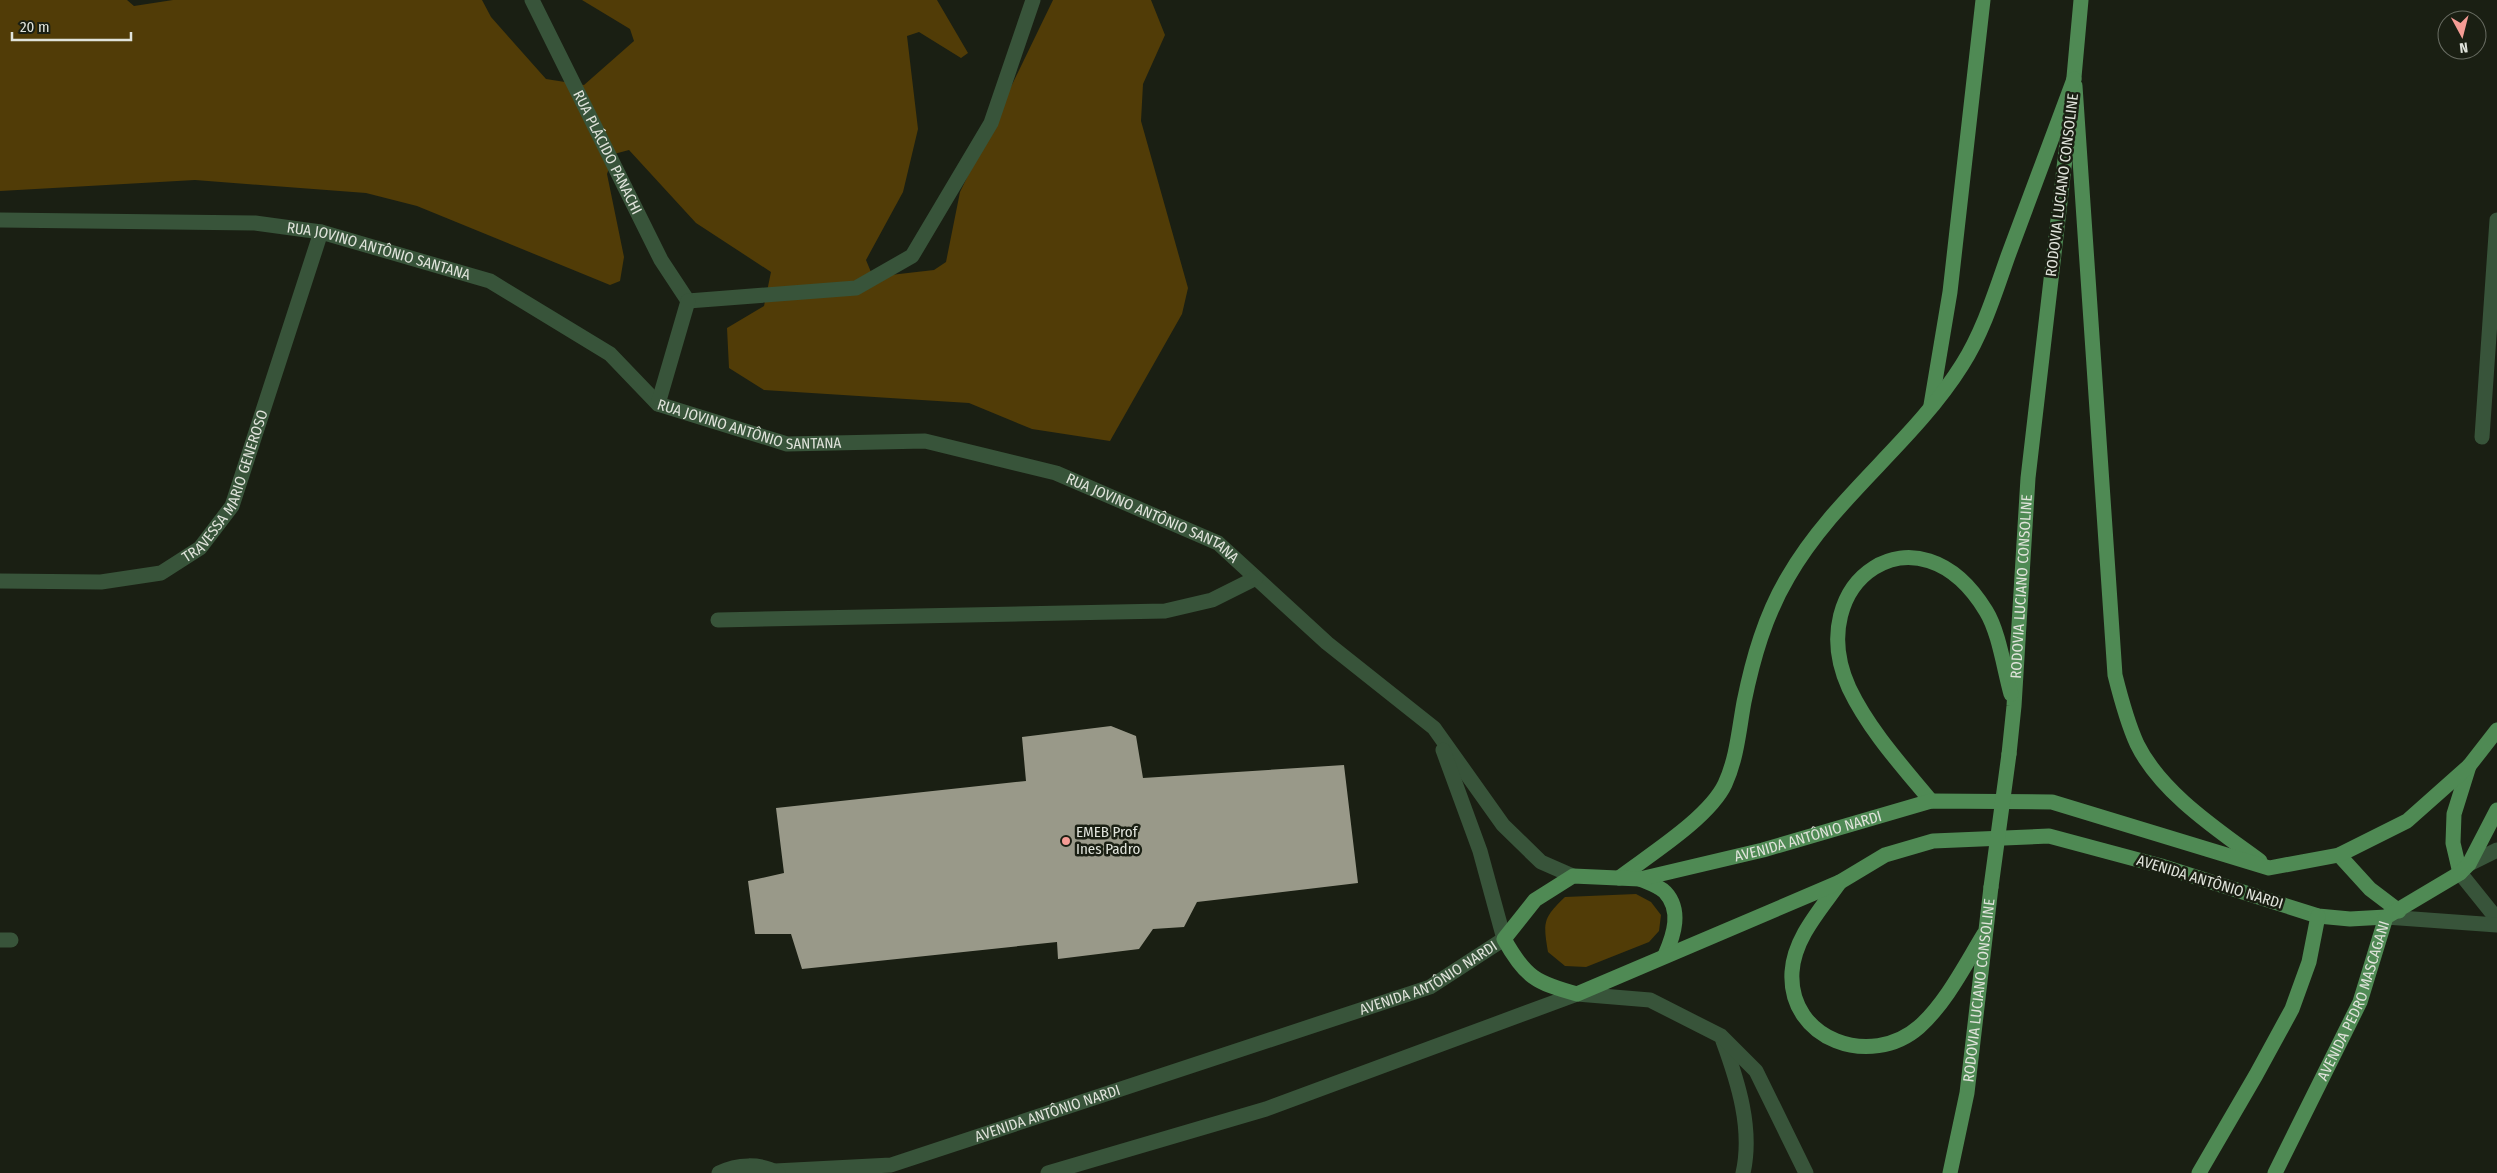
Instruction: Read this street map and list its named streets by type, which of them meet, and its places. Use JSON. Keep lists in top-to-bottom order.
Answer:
{
  "streets": {
    "main road": ["RODOVIA LUCIANO CONSOLINE", "AVENIDA ANTÔNIO NARDI", "AVENIDA PEDRO MASCAGANI"],
    "street": ["RUA PLÁCIDO PANACHI", "RUA JOVINO ANTÔNIO SANTANA", "TRAVESSA MARIO GENEROSO"]
  },
  "crossings": [
    ["RUA JOVINO ANTÔNIO SANTANA", "TRAVESSA MARIO GENEROSO"],
    ["AVENIDA ANTÔNIO NARDI", "AVENIDA PEDRO MASCAGANI"]
  ],
  "places": ["EMEB Prof Ines Padro"],
  "scale_bar": "20 m",
  "north": "bottom"
}
